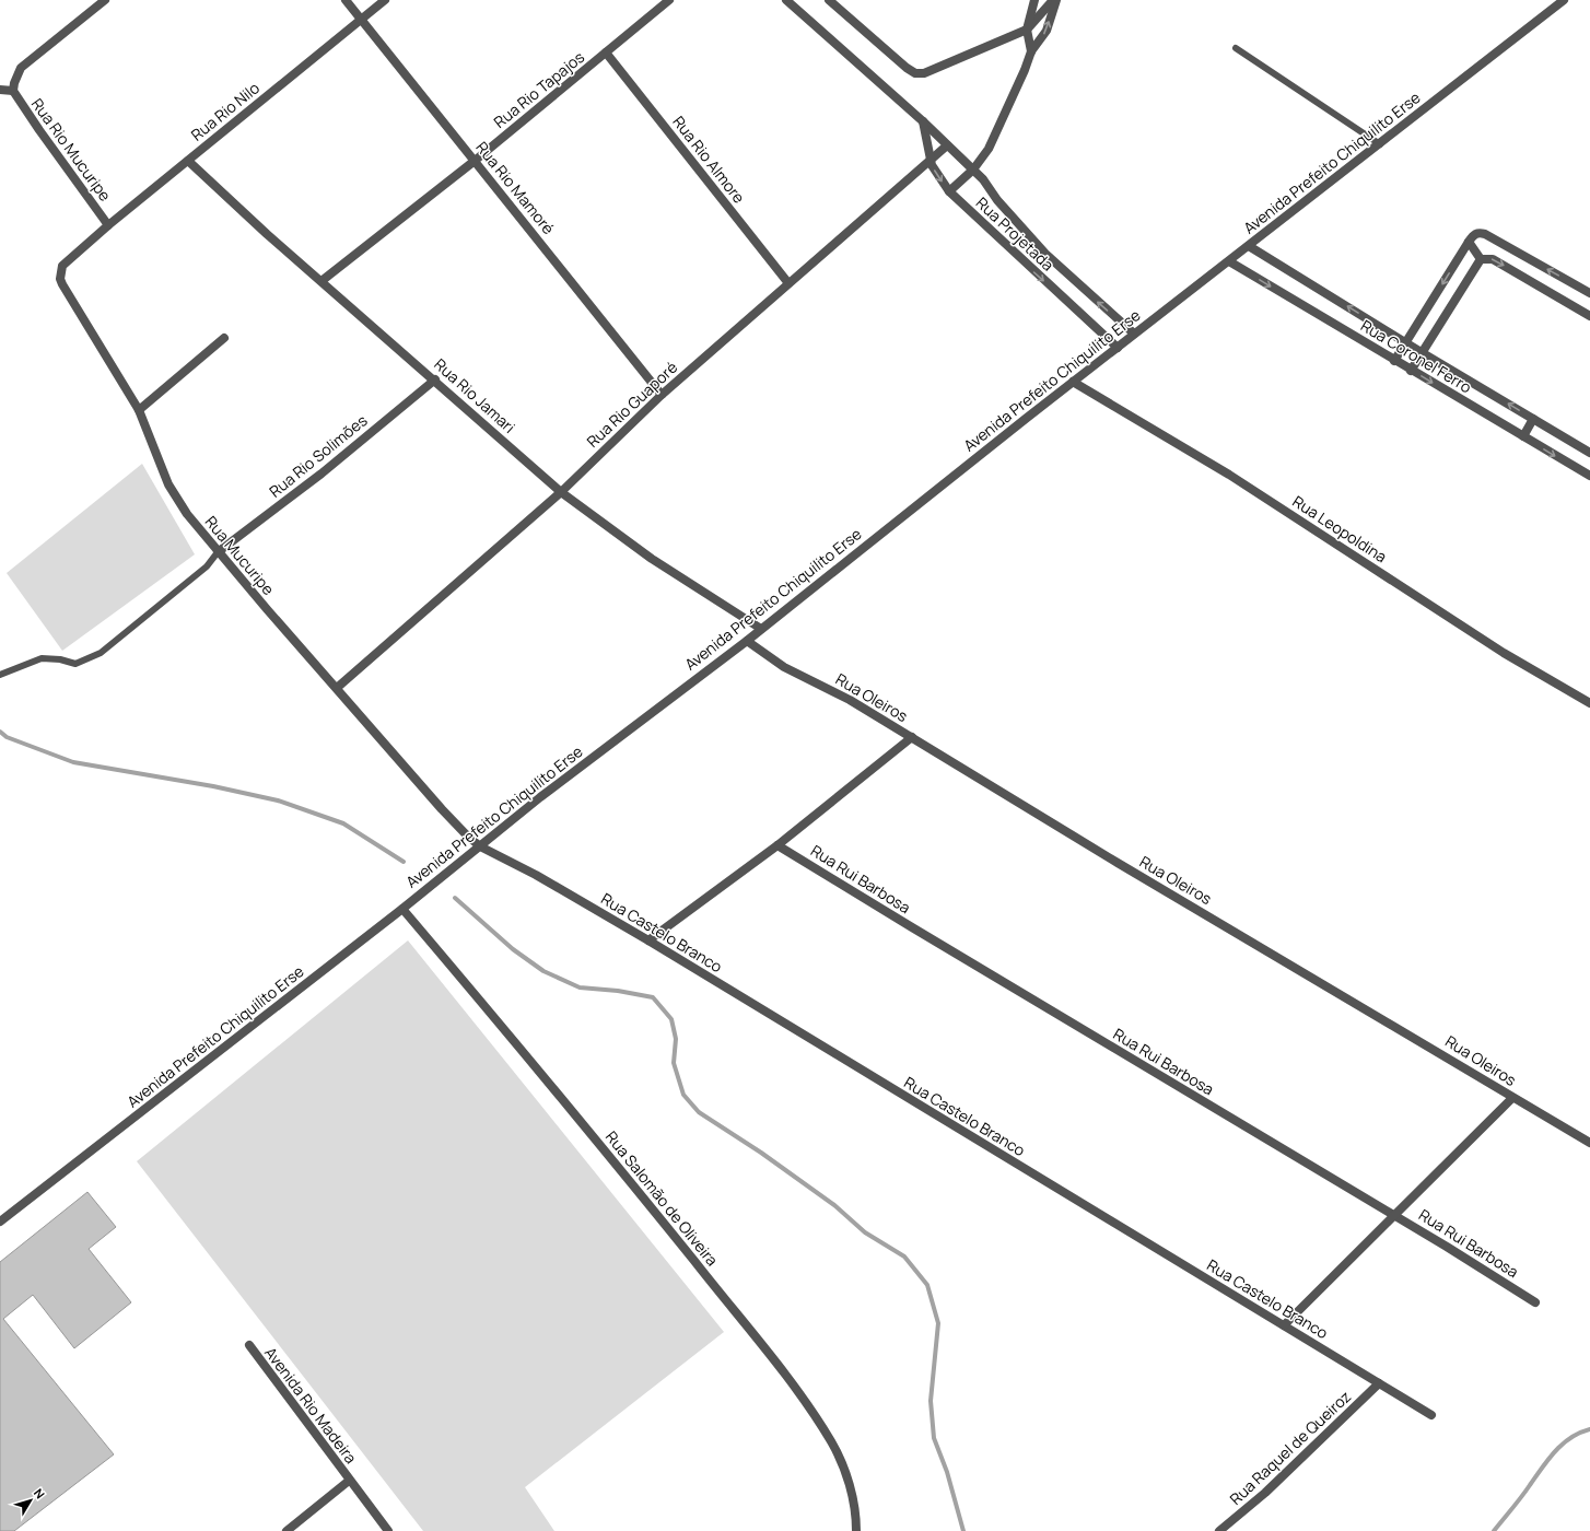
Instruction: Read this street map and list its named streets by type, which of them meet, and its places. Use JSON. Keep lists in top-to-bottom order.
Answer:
{
  "streets": {
    "street": [
      "Rua Rio Tapajos",
      "Rua Rio Nilo",
      "Rua Rio Mucuripe",
      "Rua Rio Almore",
      "Avenida Prefeito Chiquilito Erse",
      "Rua Rio Mamoré",
      "Rua Projetada",
      "Rua Coronel Ferro",
      "Rua Rio Jamari",
      "Rua Rio Guaporé",
      "Rua Rio Solimões",
      "Rua Leopoldina",
      "Rua Mucuripe",
      "Rua Oleiros",
      "Rua Rui Barbosa",
      "Rua Castelo Branco",
      "Rua Salomão de Oliveira",
      "Avenida Rio Madeira",
      "Rua Raquel de Queiroz"
    ]
  },
  "crossings": [
    ["Rua Rio Tapajos", "Rua Rio Almore"],
    ["Rua Rio Tapajos", "Rua Rio Mamoré"],
    ["Rua Rio Tapajos", "Rua Rio Jamari"],
    ["Rua Rio Nilo", "Rua Rio Mucuripe"],
    ["Rua Rio Nilo", "Rua Rio Mamoré"],
    ["Rua Rio Nilo", "Rua Rio Jamari"],
    ["Rua Rio Nilo", "Rua Mucuripe"],
    ["Rua Rio Almore", "Rua Rio Guaporé"],
    ["Avenida Prefeito Chiquilito Erse", "Rua Projetada"],
    ["Avenida Prefeito Chiquilito Erse", "Rua Coronel Ferro"],
    ["Avenida Prefeito Chiquilito Erse", "Rua Rio Jamari"],
    ["Avenida Prefeito Chiquilito Erse", "Rua Leopoldina"],
    ["Avenida Prefeito Chiquilito Erse", "Rua Mucuripe"],
    ["Avenida Prefeito Chiquilito Erse", "Rua Oleiros"],
    ["Avenida Prefeito Chiquilito Erse", "Rua Castelo Branco"],
    ["Avenida Prefeito Chiquilito Erse", "Rua Salomão de Oliveira"],
    ["Rua Rio Mamoré", "Rua Rio Guaporé"],
    ["Rua Projetada", "Rua Rio Guaporé"],
    ["Rua Rio Jamari", "Rua Rio Guaporé"],
    ["Rua Rio Jamari", "Rua Rio Solimões"],
    ["Rua Rio Guaporé", "Rua Mucuripe"],
    ["Rua Rio Solimões", "Rua Mucuripe"],
    ["Rua Mucuripe", "Rua Castelo Branco"],
    ["Rua Oleiros", "Rua Rui Barbosa"],
    ["Rua Rui Barbosa", "Rua Castelo Branco"],
    ["Rua Castelo Branco", "Rua Raquel de Queiroz"]
  ],
  "north": "top right"
}
